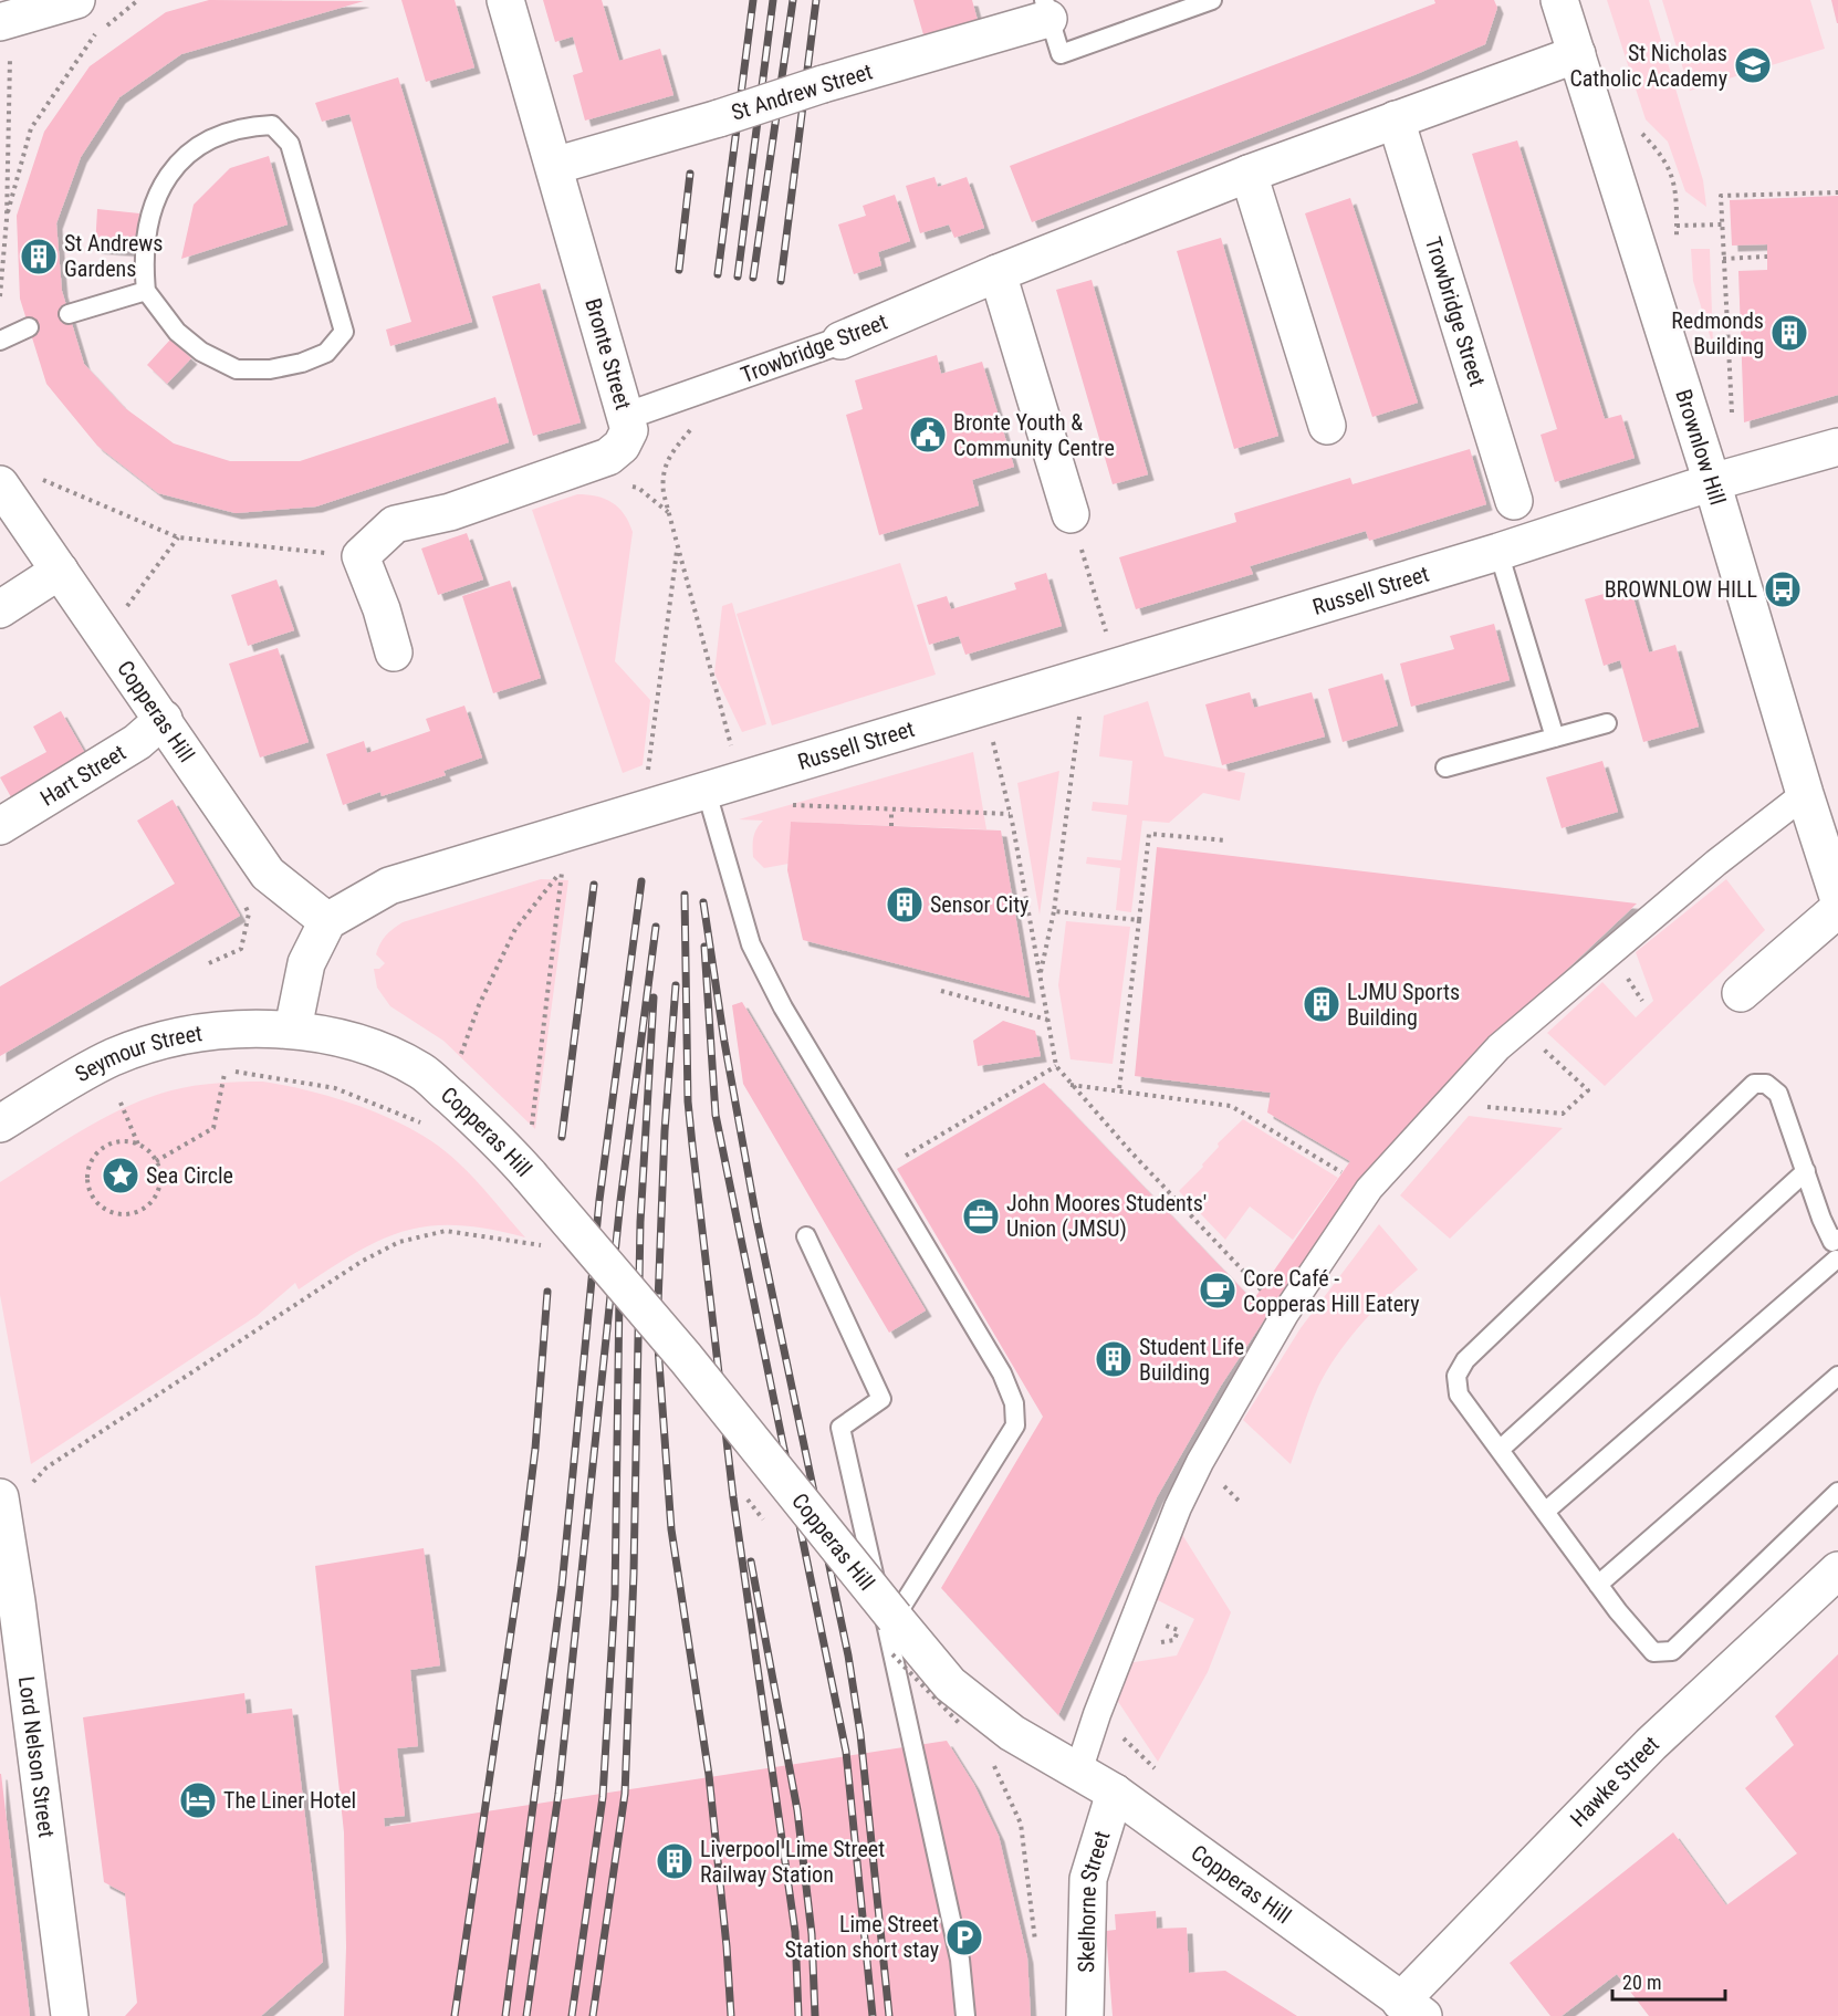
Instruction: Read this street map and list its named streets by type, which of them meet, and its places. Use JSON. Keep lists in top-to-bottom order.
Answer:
{
  "streets": {
    "street": [
      "St Andrew Street",
      "Trowbridge Street",
      "Bronte Street",
      "Brownlow Hill",
      "Russell Street",
      "Copperas Hill",
      "Hart Street",
      "Seymour Street",
      "Lord Nelson Street",
      "Hawke Street",
      "Skelhorne Street"
    ]
  },
  "crossings": [
    ["St Andrew Street", "Bronte Street"],
    ["Trowbridge Street", "Bronte Street"],
    ["Trowbridge Street", "Brownlow Hill"],
    ["Brownlow Hill", "Russell Street"],
    ["Russell Street", "Copperas Hill"],
    ["Copperas Hill", "Hart Street"],
    ["Copperas Hill", "Seymour Street"],
    ["Copperas Hill", "Hawke Street"],
    ["Copperas Hill", "Skelhorne Street"]
  ],
  "places": {
    "school or university": ["St Nicholas Catholic Academy"],
    "building": [
      "St Andrews Gardens",
      "Redmonds Building",
      "Sensor City",
      "LJMU Sports Building",
      "Student Life Building",
      "Liverpool Lime Street Railway Station"
    ],
    "public building": ["Bronte Youth & Community Centre"],
    "bus stop": ["BROWNLOW HILL"],
    "place": ["Sea Circle"],
    "office": ["John Moores Students' Union (JMSU)"],
    "cafe": ["Core Café - Copperas Hill Eatery"],
    "hotel": ["The Liner Hotel"],
    "parking": ["Lime Street Station short stay"]
  },
  "scale_bar": "20 m"
}
